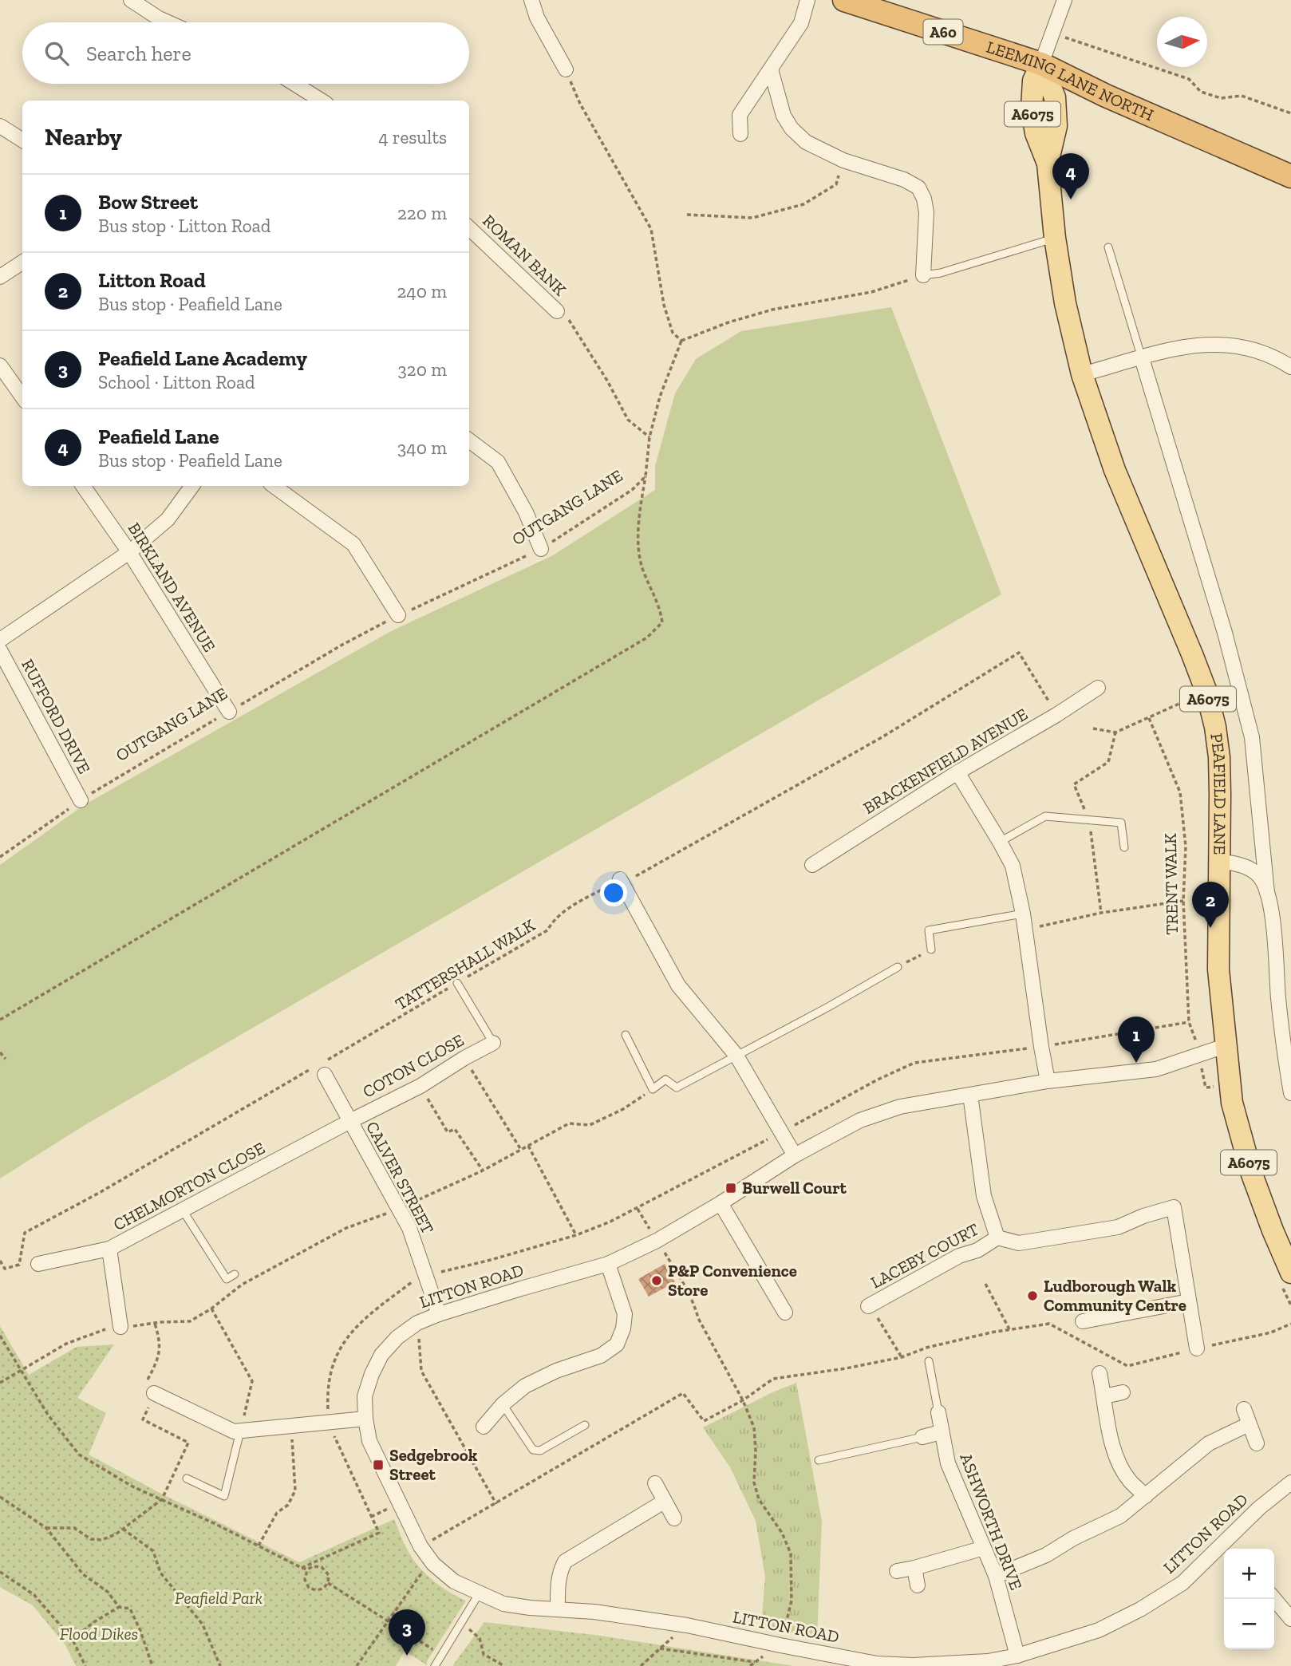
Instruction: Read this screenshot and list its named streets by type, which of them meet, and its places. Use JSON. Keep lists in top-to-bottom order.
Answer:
{
  "streets": {
    "highway": ["A60", "LEEMING LANE NORTH"],
    "main road": ["A6075", "PEAFIELD LANE"],
    "street": [
      "ROMAN BANK",
      "BIRKLAND AVENUE",
      "RUFFORD DRIVE",
      "BRACKENFIELD AVENUE",
      "COTON CLOSE",
      "CALVER STREET",
      "CHELMORTON CLOSE",
      "LACEBY COURT",
      "LITTON ROAD",
      "ASHWORTH DRIVE"
    ],
    "path": ["OUTGANG LANE", "TRENT WALK", "TATTERSHALL WALK"]
  },
  "crossings": [
    ["LEEMING LANE NORTH", "PEAFIELD LANE"],
    ["OUTGANG LANE", "BIRKLAND AVENUE"],
    ["OUTGANG LANE", "RUFFORD DRIVE"],
    ["BRACKENFIELD AVENUE", "TATTERSHALL WALK"],
    ["PEAFIELD LANE", "LITTON ROAD"],
    ["TRENT WALK", "LITTON ROAD"],
    ["COTON CLOSE", "CALVER STREET"],
    ["COTON CLOSE", "CHELMORTON CLOSE"],
    ["CALVER STREET", "CHELMORTON CLOSE"],
    ["CALVER STREET", "LITTON ROAD"],
    ["LITTON ROAD", "ASHWORTH DRIVE"]
  ],
  "parks": ["Peafield Park", "Flood Dikes"],
  "places": {
    "transit": ["Burwell Court", "Sedgebrook Street"],
    "other": ["P&P Convenience Store", "Ludborough Walk Community Centre"]
  },
  "north": "right",
  "page": {
    "search": "Search here",
    "heading": ["Nearby", "4 results"],
    "pins": [
      "4",
      "2",
      "1",
      "3"
    ],
    "list": [
      {
        "mark": "1",
        "name": "Bow Street",
        "note": "Bus stop · Litton Road",
        "value": "220 m"
      },
      {
        "mark": "2",
        "name": "Litton Road",
        "note": "Bus stop · Peafield Lane",
        "value": "240 m"
      },
      {
        "mark": "3",
        "name": "Peafield Lane Academy",
        "note": "School · Litton Road",
        "value": "320 m"
      },
      {
        "mark": "4",
        "name": "Peafield Lane",
        "note": "Bus stop · Peafield Lane",
        "value": "340 m"
      }
    ],
    "map_buttons": ["+", "−"]
  }
}
